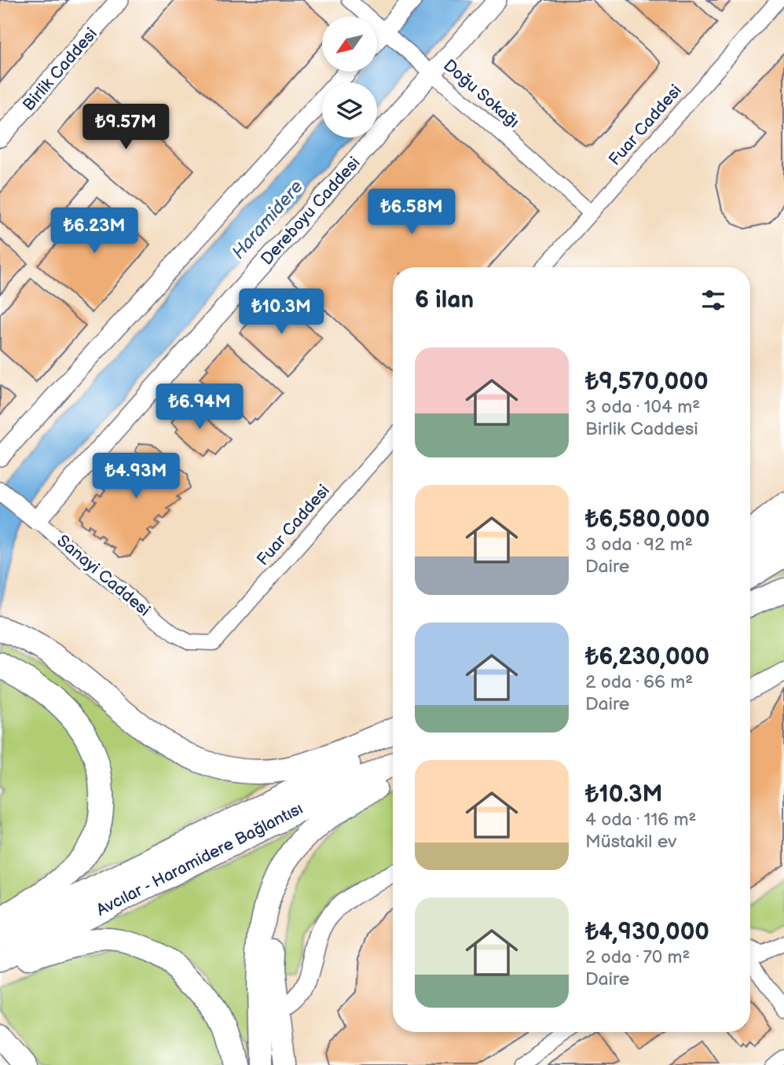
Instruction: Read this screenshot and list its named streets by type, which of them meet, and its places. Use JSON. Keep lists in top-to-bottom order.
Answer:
{
  "streets": {
    "highway": ["Avcılar - Haramidere Bağlantısı"],
    "street": [
      "Birlik Caddesi",
      "Doğu Sokağı",
      "Fuar Caddesi",
      "Dereboyu Caddesi",
      "Sanayi Caddesi"
    ]
  },
  "crossings": [
    ["Doğu Sokağı", "Fuar Caddesi"],
    ["Doğu Sokağı", "Dereboyu Caddesi"],
    ["Fuar Caddesi", "Sanayi Caddesi"],
    ["Dereboyu Caddesi", "Sanayi Caddesi"]
  ],
  "water": ["Haramidere"],
  "north": "bottom left",
  "page": {
    "price": [
      "₺9.57M",
      "₺6.58M",
      "₺6.23M",
      "₺10.3M",
      "₺6.94M",
      "₺4.93M"
    ],
    "heading": "6 ilan",
    "list": [
      {
        "name": "₺9,570,000",
        "note": "3 oda · 104 m² · Birlik Caddesi"
      },
      {
        "name": "₺6,580,000",
        "note": "3 oda · 92 m² · Daire"
      },
      {
        "name": "₺6,230,000",
        "note": "2 oda · 66 m² · Daire"
      },
      {
        "name": "₺10.3M",
        "note": "4 oda · 116 m² · Müstakil ev"
      },
      {
        "name": "₺4,930,000",
        "note": "2 oda · 70 m² · Daire"
      }
    ]
  }
}
